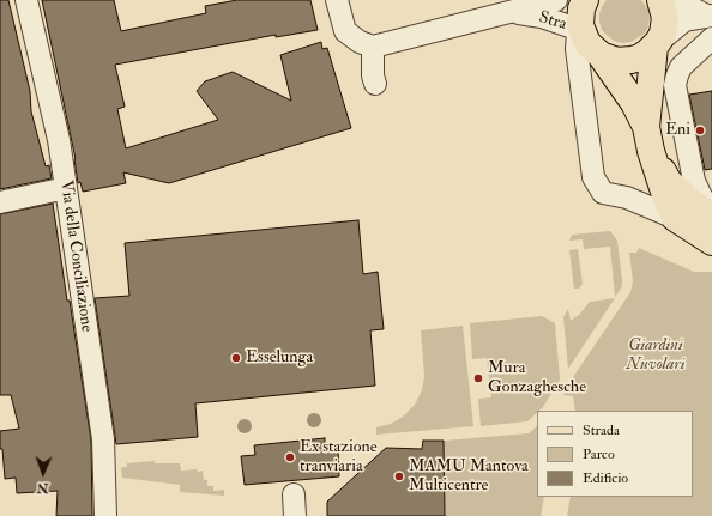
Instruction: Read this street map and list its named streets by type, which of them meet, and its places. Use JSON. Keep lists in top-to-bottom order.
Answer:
{
  "streets": {
    "street": ["Stra", "Via della Conciliazione"]
  },
  "parks": ["Giardini Nuvolari"],
  "places": [
    "Eni",
    "Esselunga",
    "Mura Gonzaghesche",
    "Ex stazione tranviaria",
    "MAMU Mantova Multicentre"
  ],
  "legend": ["Strada", "Parco", "Edificio"],
  "north": "bottom"
}
